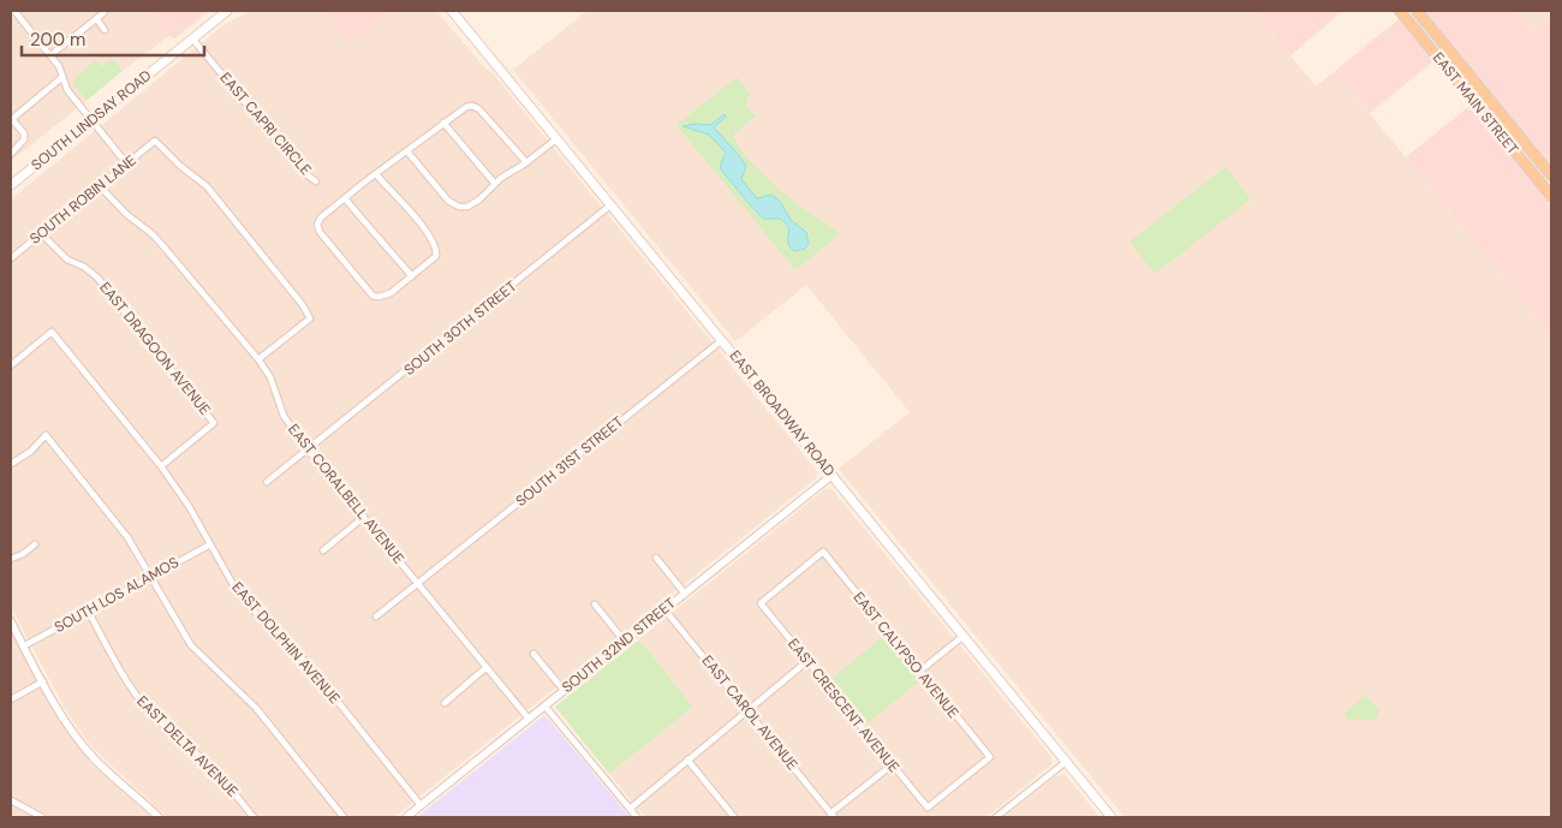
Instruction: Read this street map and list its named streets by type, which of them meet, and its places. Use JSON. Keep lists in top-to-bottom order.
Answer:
{
  "streets": {
    "main road": ["EAST MAIN STREET", "SOUTH LINDSAY ROAD", "EAST BROADWAY ROAD"],
    "street": [
      "EAST CAPRI CIRCLE",
      "SOUTH ROBIN LANE",
      "SOUTH 30TH STREET",
      "EAST DRAGOON AVENUE",
      "SOUTH 31ST STREET",
      "EAST CORALBELL AVENUE",
      "SOUTH LOS ALAMOS",
      "EAST DOLPHIN AVENUE",
      "SOUTH 32ND STREET",
      "EAST CALYPSO AVENUE",
      "EAST CRESCENT AVENUE",
      "EAST CAROL AVENUE",
      "EAST DELTA AVENUE"
    ]
  },
  "crossings": [
    ["SOUTH LINDSAY ROAD", "EAST CAPRI CIRCLE"],
    ["SOUTH ROBIN LANE", "EAST DRAGOON AVENUE"],
    ["SOUTH ROBIN LANE", "EAST CORALBELL AVENUE"],
    ["SOUTH 30TH STREET", "EAST BROADWAY ROAD"],
    ["SOUTH 30TH STREET", "EAST CORALBELL AVENUE"],
    ["EAST DRAGOON AVENUE", "EAST DOLPHIN AVENUE"],
    ["EAST BROADWAY ROAD", "SOUTH 31ST STREET"],
    ["EAST BROADWAY ROAD", "SOUTH 32ND STREET"],
    ["SOUTH 31ST STREET", "EAST CORALBELL AVENUE"],
    ["EAST CORALBELL AVENUE", "SOUTH 32ND STREET"],
    ["SOUTH LOS ALAMOS", "EAST DOLPHIN AVENUE"],
    ["SOUTH LOS ALAMOS", "EAST DELTA AVENUE"],
    ["EAST DOLPHIN AVENUE", "SOUTH 32ND STREET"],
    ["SOUTH 32ND STREET", "EAST CAROL AVENUE"],
    ["EAST CALYPSO AVENUE", "EAST CRESCENT AVENUE"]
  ],
  "scale_bar": "200 m"
}
